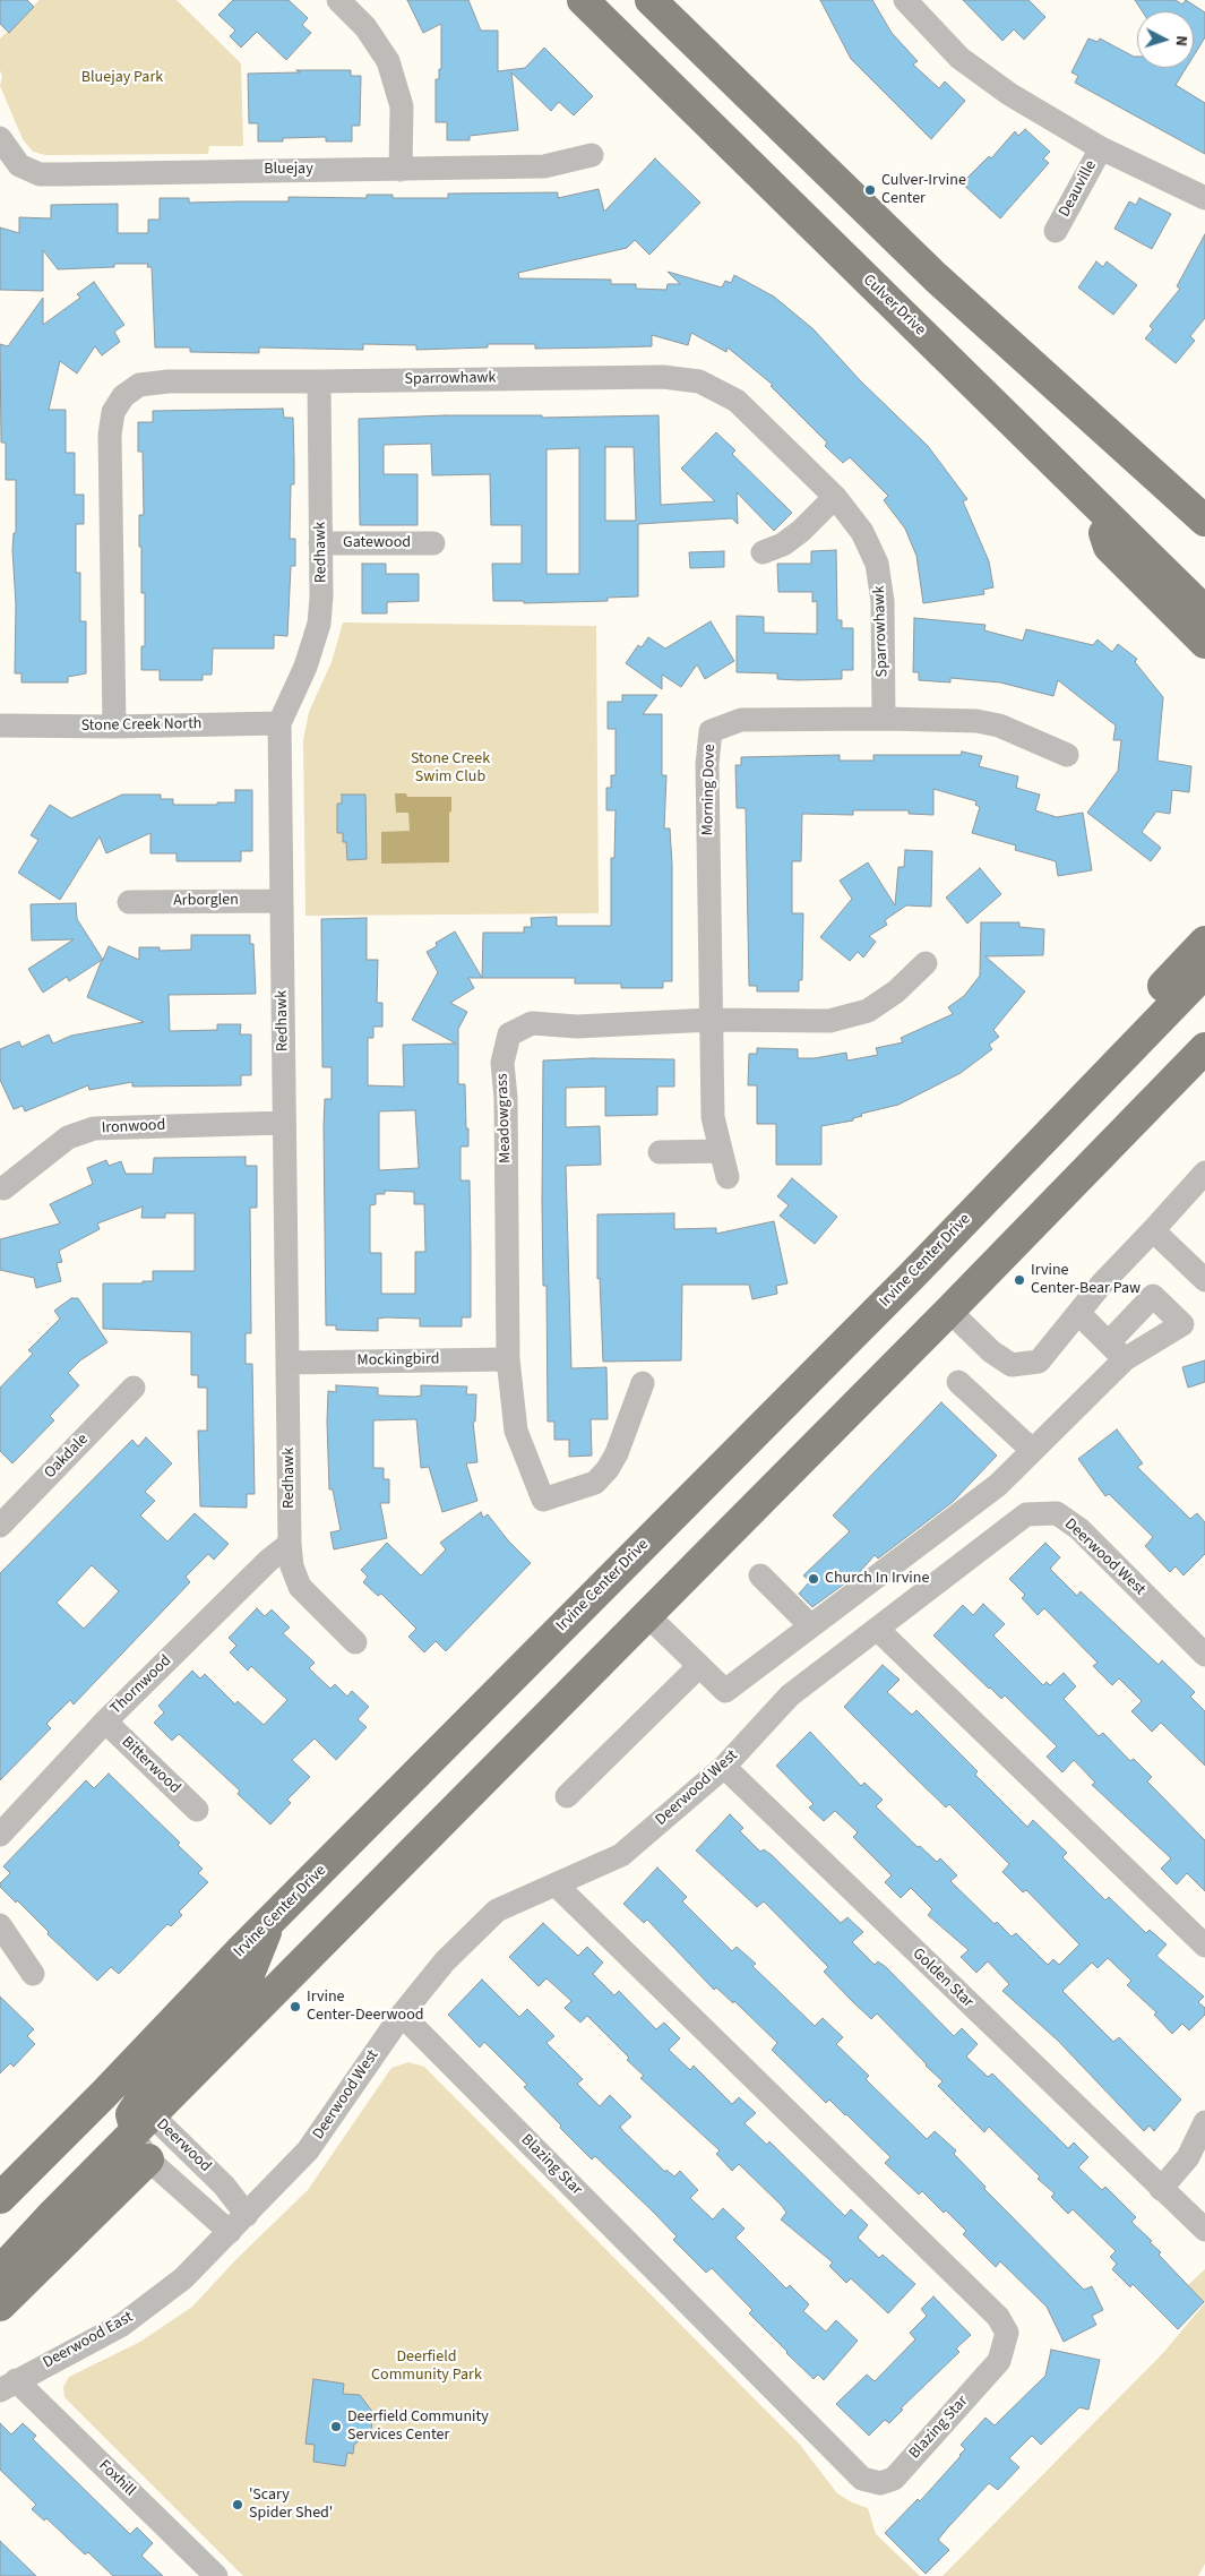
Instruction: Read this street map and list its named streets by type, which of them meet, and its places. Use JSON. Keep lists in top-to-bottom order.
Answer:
{
  "streets": {
    "main road": ["Culver Drive", "Irvine Center Drive"],
    "street": [
      "Bluejay",
      "Deauville",
      "Sparrowhawk",
      "Gatewood",
      "Redhawk",
      "Stone Creek North",
      "Morning Dove",
      "Arborglen",
      "Meadowgrass",
      "Ironwood",
      "Mockingbird",
      "Oakdale",
      "Deerwood West",
      "Thornwood",
      "Bitterwood",
      "Golden Star",
      "Deerwood",
      "Blazing Star",
      "Deerwood East",
      "Foxhill"
    ]
  },
  "crossings": [
    ["Sparrowhawk", "Redhawk"],
    ["Sparrowhawk", "Stone Creek North"],
    ["Sparrowhawk", "Morning Dove"],
    ["Gatewood", "Redhawk"],
    ["Redhawk", "Stone Creek North"],
    ["Redhawk", "Arborglen"],
    ["Redhawk", "Ironwood"],
    ["Redhawk", "Mockingbird"],
    ["Redhawk", "Thornwood"],
    ["Morning Dove", "Meadowgrass"],
    ["Meadowgrass", "Mockingbird"],
    ["Irvine Center Drive", "Deerwood"],
    ["Deerwood West", "Golden Star"],
    ["Deerwood West", "Deerwood"],
    ["Deerwood West", "Blazing Star"],
    ["Deerwood West", "Deerwood East"],
    ["Thornwood", "Bitterwood"],
    ["Deerwood", "Deerwood East"],
    ["Deerwood East", "Foxhill"]
  ],
  "parks": ["Bluejay Park", "Stone Creek Swim Club", "Deerfield Community Park"],
  "places": [
    "Culver-Irvine Center",
    "Irvine Center-Bear Paw",
    "Church In Irvine",
    "Irvine Center-Deerwood",
    "Deerfield Community Services Center",
    "'Scary Spider Shed'"
  ],
  "north": "right"
}
